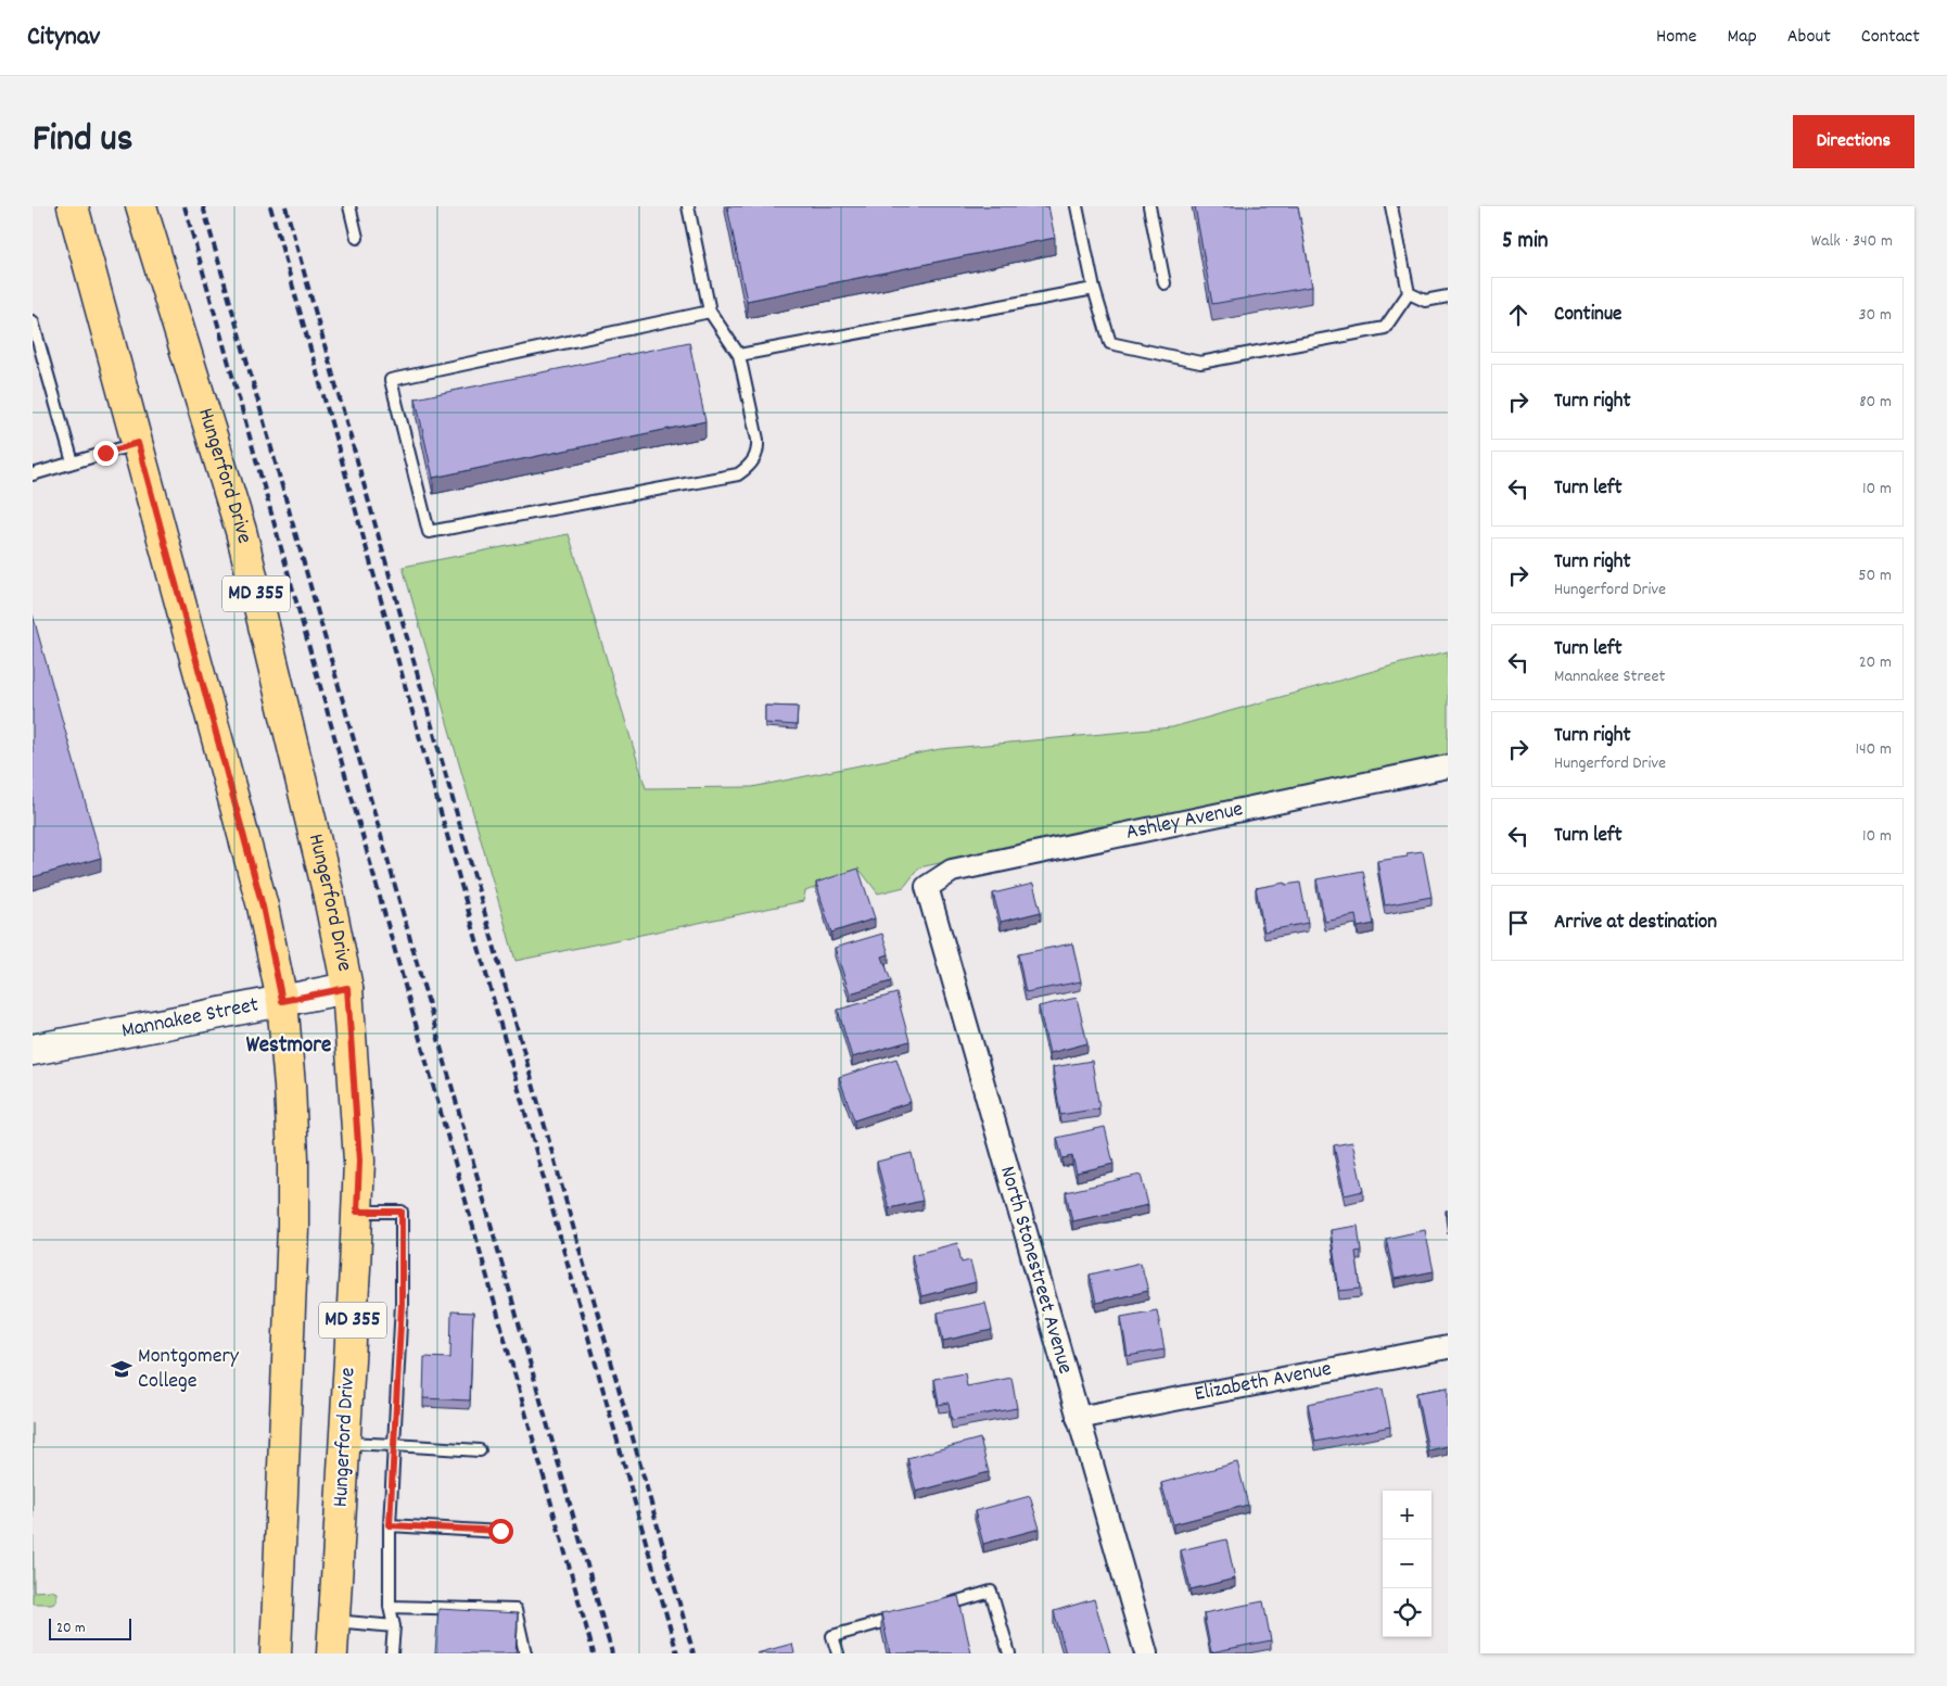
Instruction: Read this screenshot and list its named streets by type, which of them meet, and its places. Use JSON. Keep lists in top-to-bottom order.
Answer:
{
  "streets": {
    "main road": ["Hungerford Drive", "MD 355"],
    "street": [
      "Ashley Avenue",
      "Mannakee Street",
      "North Stonestreet Avenue",
      "Elizabeth Avenue"
    ]
  },
  "crossings": [
    ["Hungerford Drive", "Mannakee Street"],
    ["MD 355", "Mannakee Street"],
    ["Ashley Avenue", "North Stonestreet Avenue"],
    ["North Stonestreet Avenue", "Elizabeth Avenue"]
  ],
  "districts": ["Westmore"],
  "places": {
    "school or university": ["Montgomery College"]
  },
  "scale_bar": "20 m",
  "page": {
    "header": "Citynav",
    "nav": [
      "Home",
      "Map",
      "About",
      "Contact"
    ],
    "title": "Find us",
    "buttons": "Directions",
    "heading": ["5 min", "Walk · 340 m"],
    "list": [
      ["Continue", "30 m"],
      ["Turn right", "80 m"],
      ["Turn left", "10 m"],
      ["Turn right", "Hungerford Drive", "50 m"],
      ["Turn left", "Mannakee Street", "20 m"],
      ["Turn right", "Hungerford Drive", "140 m"],
      ["Turn left", "10 m"],
      "Arrive at destination"
    ],
    "map_buttons": ["+", "−"],
    "scale": "20 m"
  }
}
